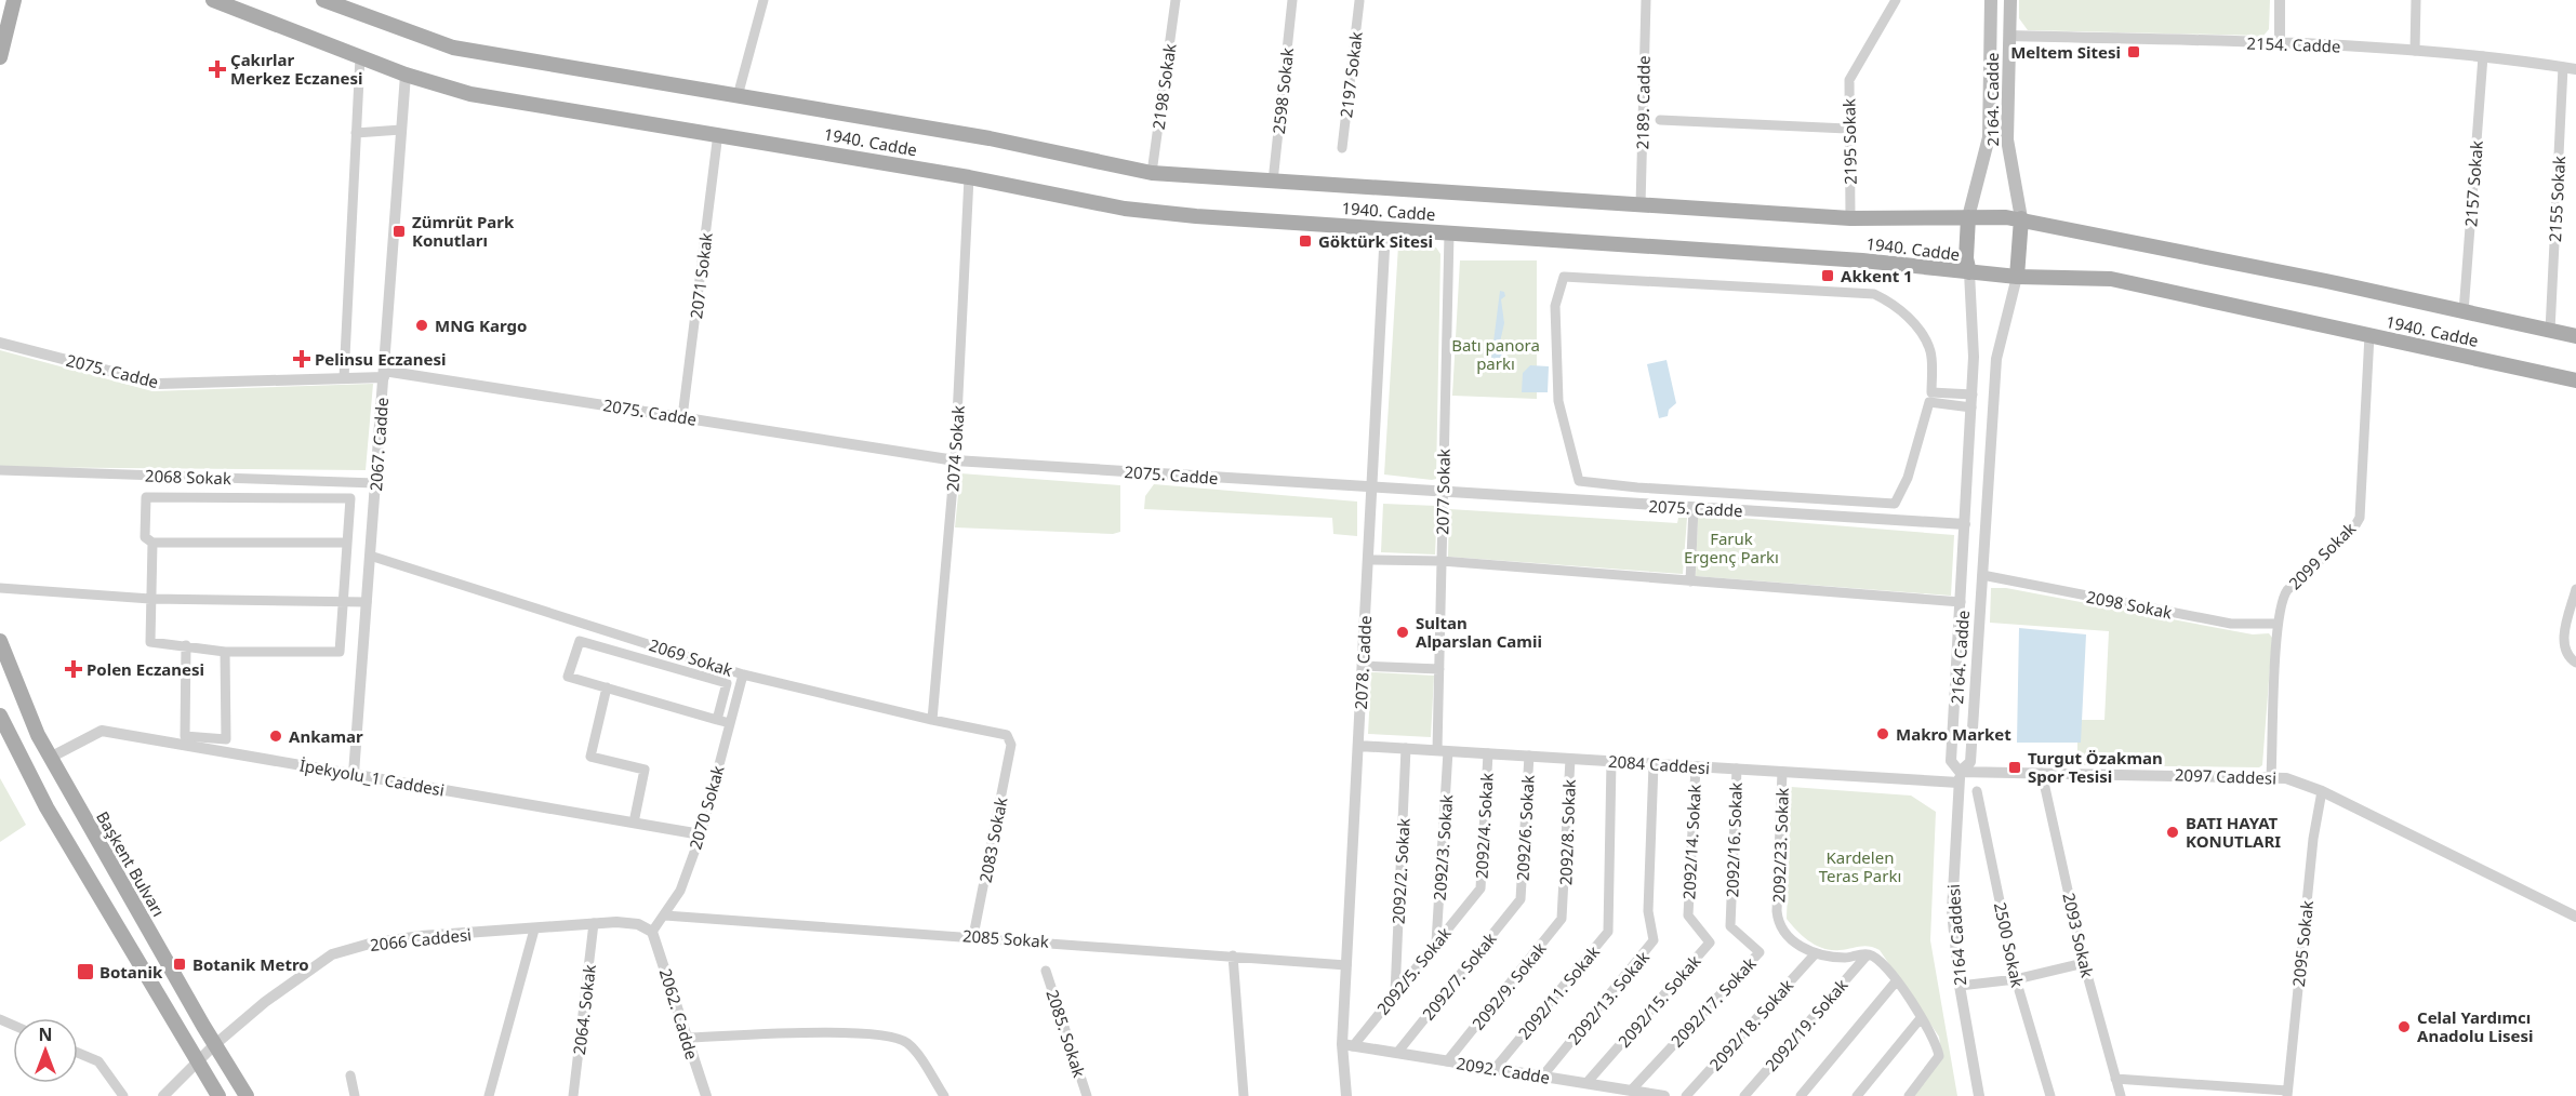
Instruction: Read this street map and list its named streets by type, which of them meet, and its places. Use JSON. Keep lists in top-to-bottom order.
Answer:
{
  "streets": {
    "main road": ["2164. Cadde", "1940. Cadde", "Başkent Bulvarı"],
    "street": [
      "2154. Cadde",
      "2197 Sokak",
      "2198 Sokak",
      "2598 Sokak",
      "2189. Cadde",
      "2195 Sokak",
      "2157 Sokak",
      "2155 Sokak",
      "2071 Sokak",
      "2075. Cadde",
      "2067. Cadde",
      "2074 Sokak",
      "2068 Sokak",
      "2077 Sokak",
      "2099 Sokak",
      "2098 Sokak",
      "2069 Sokak",
      "2078. Cadde",
      "2084 Caddesi",
      "2097 Caddesi",
      "İpekyolu_1 Caddesi",
      "2070 Sokak",
      "2092/4. Sokak",
      "2092/6. Sokak",
      "2092/8. Sokak",
      "2083 Sokak",
      "2092/16. Sokak",
      "2092/14. Sokak",
      "2092/23. Sokak",
      "2092/3. Sokak",
      "2092/2. Sokak",
      "2164 Caddesi",
      "2093 Sokak",
      "2085 Sokak",
      "2066 Caddesi",
      "2095 Sokak",
      "2500 Sokak",
      "2092/5. Sokak",
      "2092/7. Sokak",
      "2092/9. Sokak",
      "2092/11. Sokak",
      "2092/13. Sokak",
      "2092/15. Sokak",
      "2092/17. Sokak",
      "2064. Sokak",
      "2062. Cadde",
      "2092/18. Sokak",
      "2092/19. Sokak",
      "2085. Sokak",
      "2092. Cadde"
    ]
  },
  "crossings": [
    ["2154. Cadde", "2164. Cadde"],
    ["2154. Cadde", "2157 Sokak"],
    ["2154. Cadde", "2155 Sokak"],
    ["2198 Sokak", "1940. Cadde"],
    ["2598 Sokak", "1940. Cadde"],
    ["2164. Cadde", "1940. Cadde"],
    ["2164. Cadde", "2075. Cadde"],
    ["2164. Cadde", "2098 Sokak"],
    ["2164. Cadde", "2084 Caddesi"],
    ["2164. Cadde", "2097 Caddesi"],
    ["2164. Cadde", "2164 Caddesi"],
    ["2189. Cadde", "1940. Cadde"],
    ["1940. Cadde", "2195 Sokak"],
    ["1940. Cadde", "2157 Sokak"],
    ["1940. Cadde", "2155 Sokak"],
    ["1940. Cadde", "2071 Sokak"],
    ["1940. Cadde", "2067. Cadde"],
    ["1940. Cadde", "2074 Sokak"],
    ["1940. Cadde", "2077 Sokak"],
    ["1940. Cadde", "2099 Sokak"],
    ["1940. Cadde", "2078. Cadde"],
    ["2071 Sokak", "2075. Cadde"],
    ["2075. Cadde", "2067. Cadde"],
    ["2075. Cadde", "2074 Sokak"],
    ["2075. Cadde", "2077 Sokak"],
    ["2075. Cadde", "2078. Cadde"],
    ["2067. Cadde", "2068 Sokak"],
    ["2067. Cadde", "2069 Sokak"],
    ["2067. Cadde", "İpekyolu_1 Caddesi"],
    ["2074 Sokak", "2069 Sokak"],
    ["2077 Sokak", "2084 Caddesi"],
    ["2077 Sokak", "2092/3. Sokak"],
    ["2099 Sokak", "2098 Sokak"],
    ["2099 Sokak", "2097 Caddesi"],
    ["2069 Sokak", "2070 Sokak"],
    ["2069 Sokak", "2083 Sokak"],
    ["2078. Cadde", "2084 Caddesi"],
    ["2078. Cadde", "2085 Sokak"],
    ["2078. Cadde", "2092/5. Sokak"],
    ["2078. Cadde", "2092. Cadde"],
    ["2084 Caddesi", "2097 Caddesi"],
    ["2084 Caddesi", "2092/4. Sokak"],
    ["2084 Caddesi", "2092/6. Sokak"],
    ["2084 Caddesi", "2092/8. Sokak"],
    ["2084 Caddesi", "2092/16. Sokak"],
    ["2084 Caddesi", "2092/14. Sokak"],
    ["2084 Caddesi", "2092/23. Sokak"],
    ["2084 Caddesi", "2092/3. Sokak"],
    ["2084 Caddesi", "2092/2. Sokak"],
    ["2084 Caddesi", "2164 Caddesi"],
    ["2084 Caddesi", "2092/11. Sokak"],
    ["2084 Caddesi", "2092/13. Sokak"],
    ["2097 Caddesi", "2164 Caddesi"],
    ["2097 Caddesi", "2093 Sokak"],
    ["2097 Caddesi", "2095 Sokak"],
    ["İpekyolu_1 Caddesi", "2070 Sokak"],
    ["İpekyolu_1 Caddesi", "Başkent Bulvarı"],
    ["2070 Sokak", "2085 Sokak"],
    ["2070 Sokak", "2066 Caddesi"],
    ["2070 Sokak", "2062. Cadde"],
    ["2092/4. Sokak", "2092/5. Sokak"],
    ["2092/6. Sokak", "2092/7. Sokak"],
    ["2092/8. Sokak", "2092/9. Sokak"],
    ["2083 Sokak", "2085 Sokak"],
    ["2092/16. Sokak", "2092/17. Sokak"],
    ["2092/14. Sokak", "2092/15. Sokak"],
    ["2092/23. Sokak", "2092/18. Sokak"],
    ["2092/3. Sokak", "2092/5. Sokak"],
    ["Başkent Bulvarı", "2066 Caddesi"],
    ["2092/2. Sokak", "2092/5. Sokak"],
    ["2066 Caddesi", "2064. Sokak"],
    ["2066 Caddesi", "2062. Cadde"],
    ["2092/5. Sokak", "2092. Cadde"],
    ["2092/7. Sokak", "2092. Cadde"],
    ["2092/9. Sokak", "2092. Cadde"],
    ["2092/11. Sokak", "2092. Cadde"],
    ["2092/13. Sokak", "2092. Cadde"],
    ["2092/15. Sokak", "2092. Cadde"],
    ["2092/17. Sokak", "2092. Cadde"]
  ],
  "parks": ["Batı panora parkı", "Faruk Ergenç Parkı", "Kardelen Teras Parkı"],
  "places": {
    "transit": [
      "Meltem Sitesi",
      "Zümrüt Park Konutları",
      "Göktürk Sitesi",
      "Akkent 1",
      "Turgut Özakman Spor Tesisi",
      "Botanik Metro",
      "Botanik"
    ],
    "health": ["Çakırlar Merkez Eczanesi", "Pelinsu Eczanesi", "Polen Eczanesi"],
    "other": [
      "MNG Kargo",
      "Sultan Alparslan Camii",
      "Makro Market",
      "Ankamar",
      "BATI HAYAT KONUTLARI",
      "Celal Yardımcı Anadolu Lisesi"
    ]
  },
  "north": "top"
}
